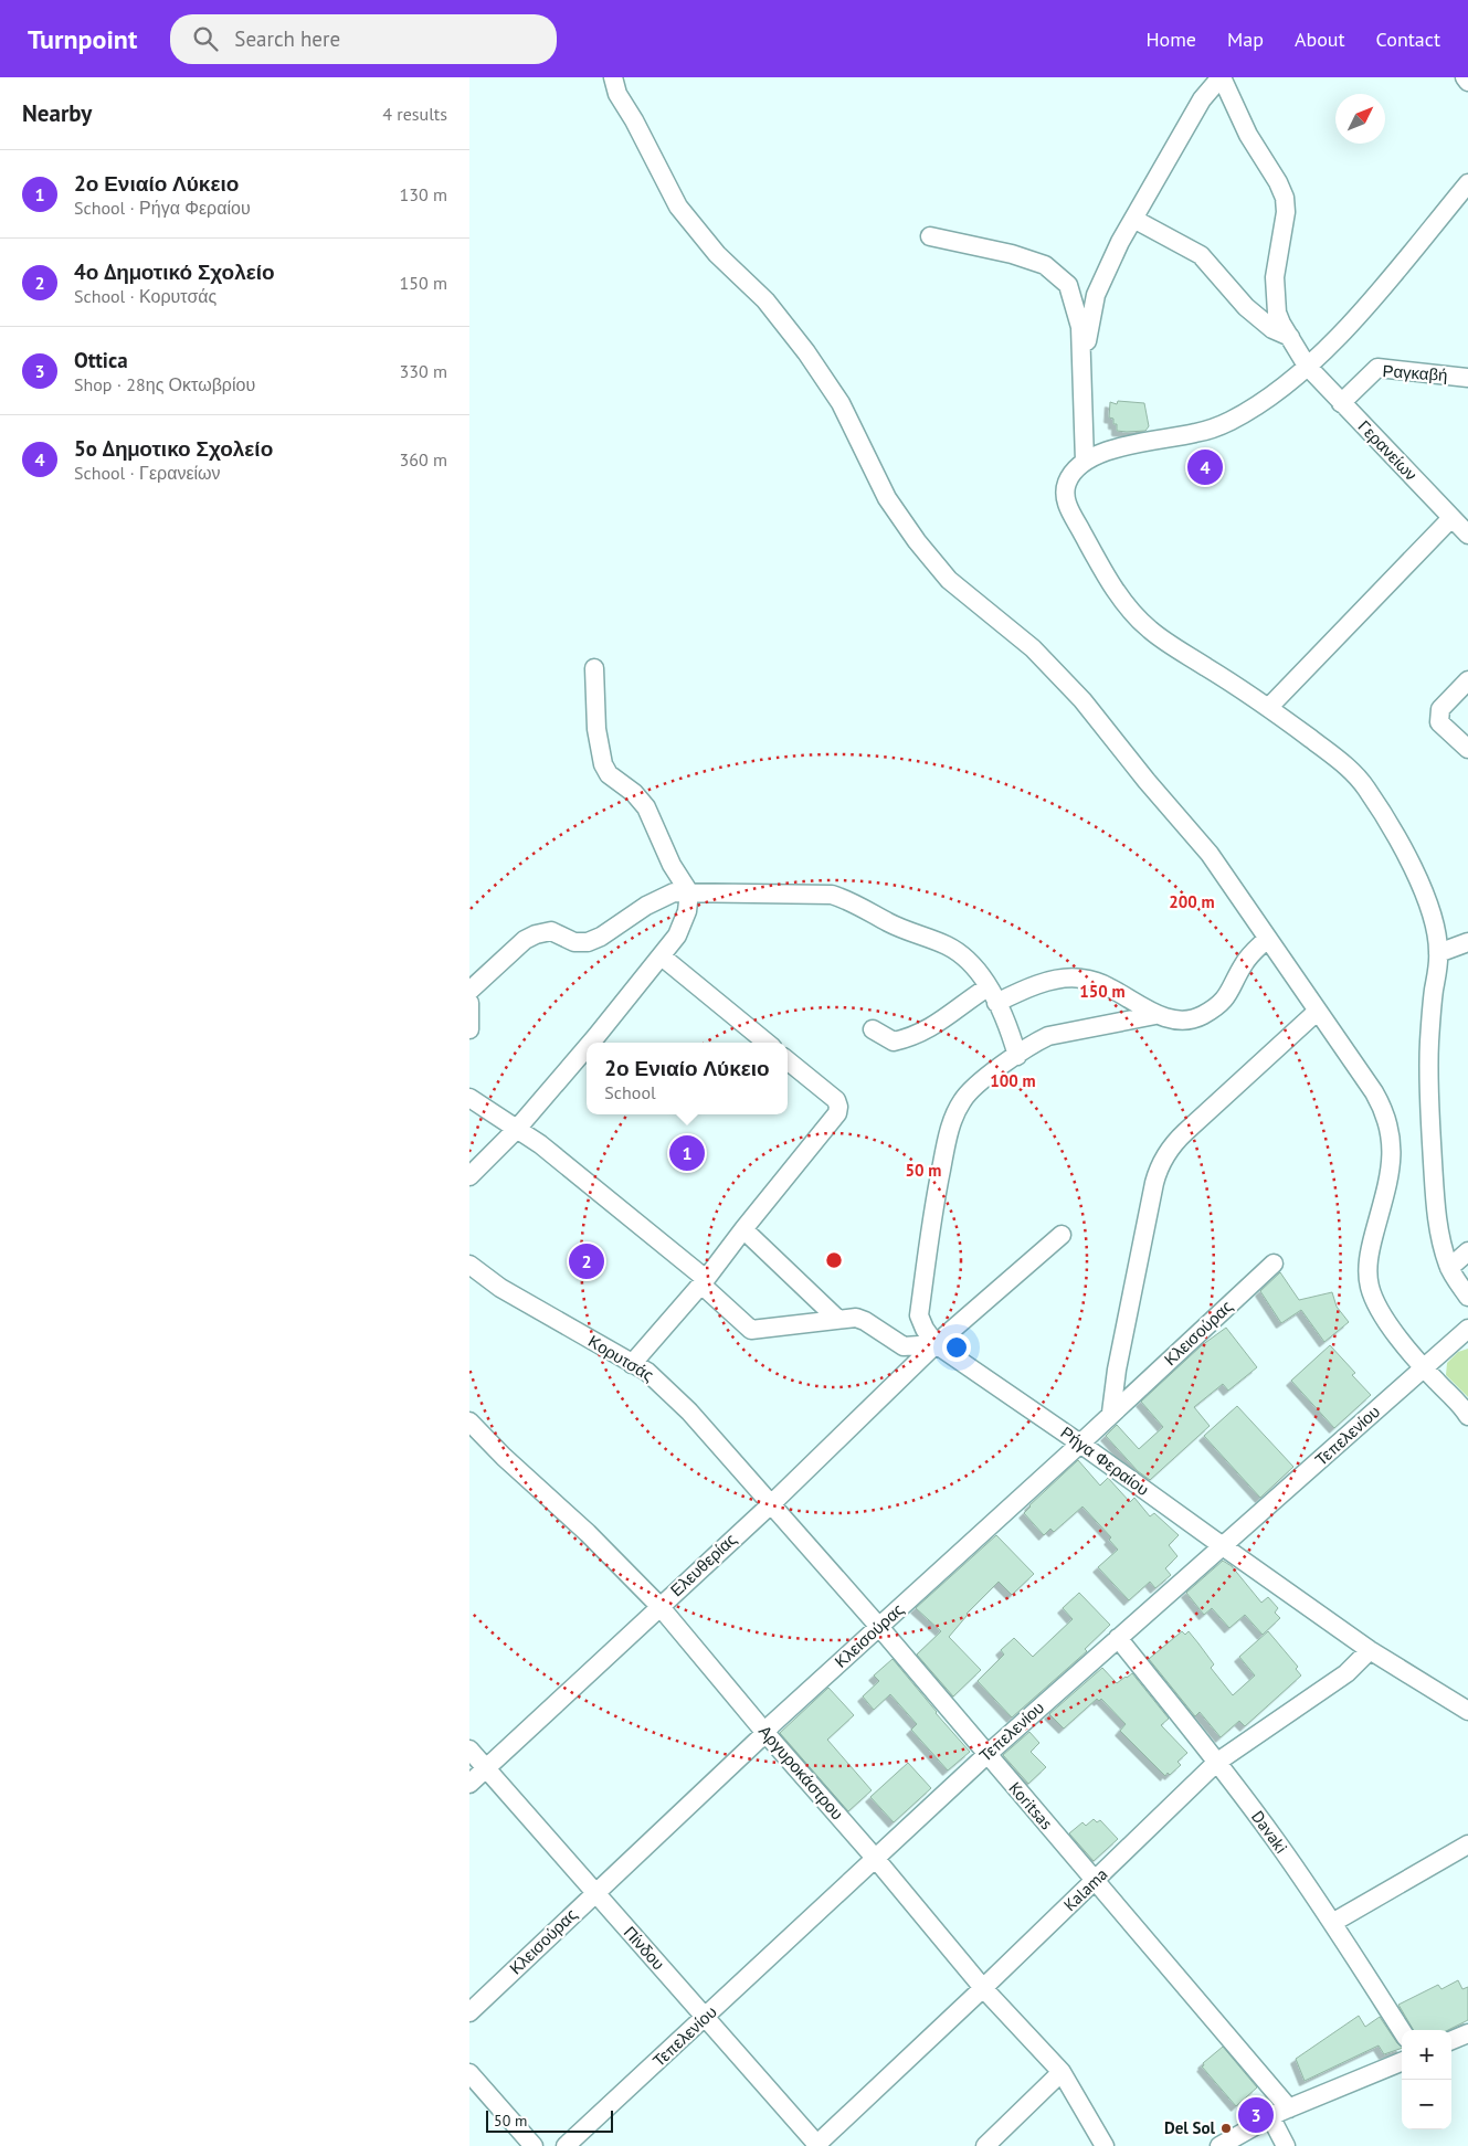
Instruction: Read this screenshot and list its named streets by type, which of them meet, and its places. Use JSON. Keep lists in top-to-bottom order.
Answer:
{
  "streets": {
    "street": [
      "Ραγκαβή",
      "Γερανείων",
      "Κλεισούρας",
      "Κορυτσάς",
      "Τεπελενίου",
      "Ρήγα Φεραίου",
      "Ελευθερίας",
      "Αργυροκάστρου",
      "Koritsas",
      "Davaki",
      "Kalama",
      "Πίνδου"
    ]
  },
  "crossings": [
    ["Ραγκαβή", "Γερανείων"],
    ["Κλεισούρας", "Ρήγα Φεραίου"],
    ["Κλεισούρας", "Αργυροκάστρου"],
    ["Κλεισούρας", "Koritsas"],
    ["Κλεισούρας", "Πίνδου"],
    ["Κορυτσάς", "Ελευθερίας"],
    ["Κορυτσάς", "Koritsas"],
    ["Τεπελενίου", "Ρήγα Φεραίου"],
    ["Τεπελενίου", "Αργυροκάστρου"],
    ["Τεπελενίου", "Koritsas"],
    ["Τεπελενίου", "Davaki"],
    ["Τεπελενίου", "Πίνδου"],
    ["Ρήγα Φεραίου", "Ελευθερίας"],
    ["Ρήγα Φεραίου", "Kalama"],
    ["Ελευθερίας", "Αργυροκάστρου"],
    ["Ελευθερίας", "Koritsas"],
    ["Ελευθερίας", "Πίνδου"],
    ["Αργυροκάστρου", "Kalama"],
    ["Koritsas", "Kalama"],
    ["Davaki", "Kalama"],
    ["Kalama", "Πίνδου"]
  ],
  "places": ["Del Sol"],
  "scale_bar": "50 m",
  "north": "top right",
  "page": {
    "header": "Turnpoint",
    "search": "Search here",
    "nav": [
      "Home",
      "Map",
      "About",
      "Contact"
    ],
    "heading": ["Nearby", "4 results"],
    "list": [
      {
        "mark": "1",
        "name": "2ο Ενιαίο Λύκειο",
        "note": "School · Ρήγα Φεραίου",
        "value": "130 m"
      },
      {
        "mark": "2",
        "name": "4ο Δημοτικό Σχολείο",
        "note": "School · Κορυτσάς",
        "value": "150 m"
      },
      {
        "mark": "3",
        "name": "Ottica",
        "note": "Shop · 28ης Οκτωβρίου",
        "value": "330 m"
      },
      {
        "mark": "4",
        "name": "5o Δημοτικο Σχολείο",
        "note": "School · Γερανείων",
        "value": "360 m"
      }
    ],
    "pins": [
      "4",
      "1",
      "2",
      "3"
    ],
    "popup": ["2ο Ενιαίο Λύκειο", "School"],
    "map_buttons": ["+", "−"],
    "scale": "50 m"
  },
  "rings": [
    "200 m",
    "150 m",
    "100 m",
    "50 m"
  ]
}
